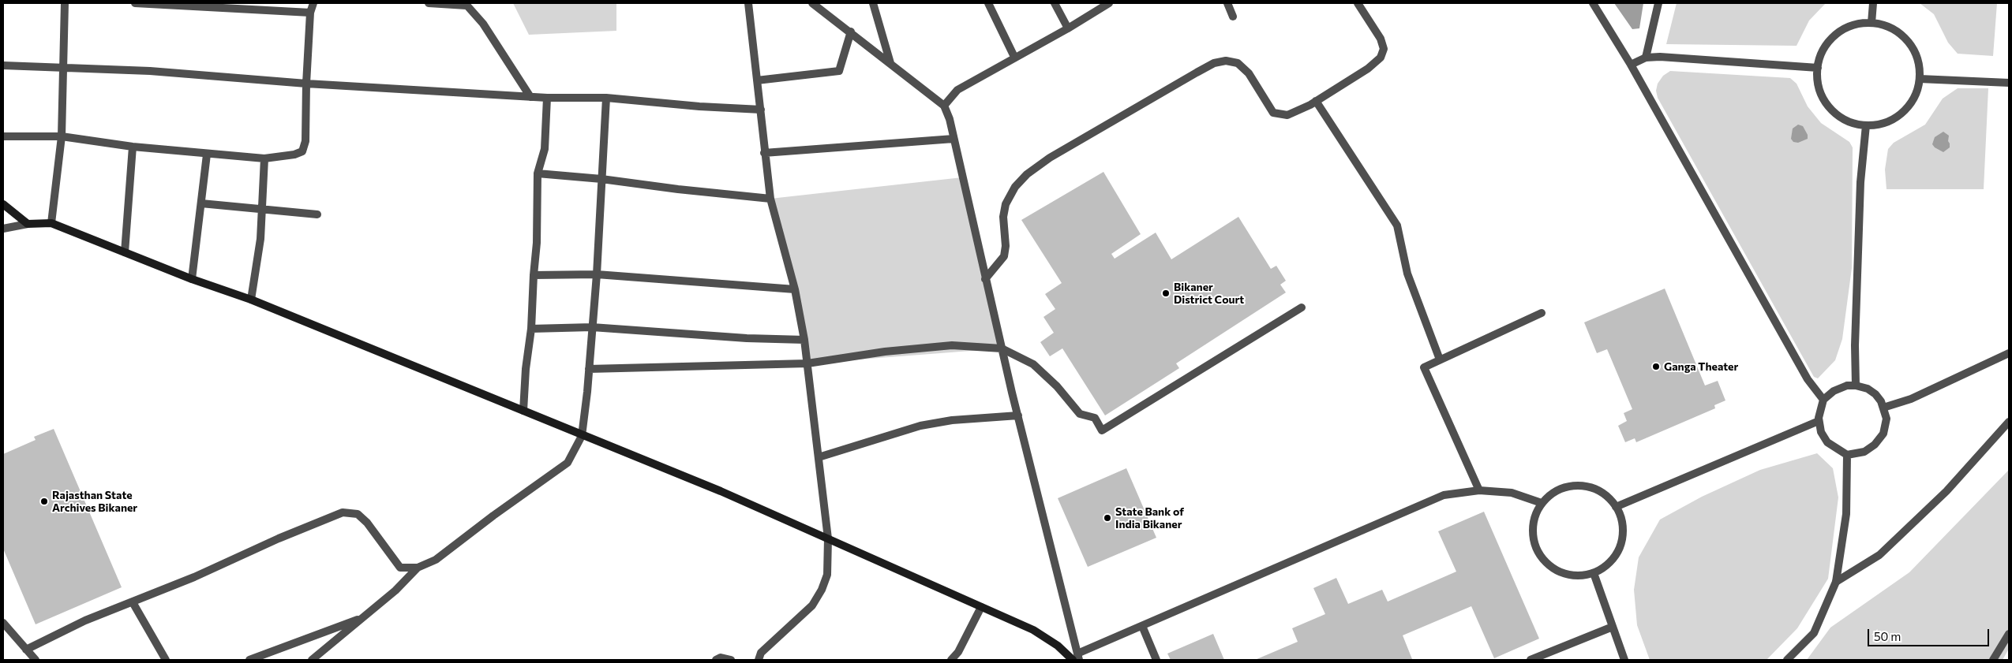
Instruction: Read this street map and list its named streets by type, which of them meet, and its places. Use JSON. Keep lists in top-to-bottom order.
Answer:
{
  "places": [
    "Bikaner District Court",
    "Ganga Theater",
    "Rajasthan State Archives Bikaner",
    "State Bank of India Bikaner"
  ],
  "scale_bar": "50 m"
}
